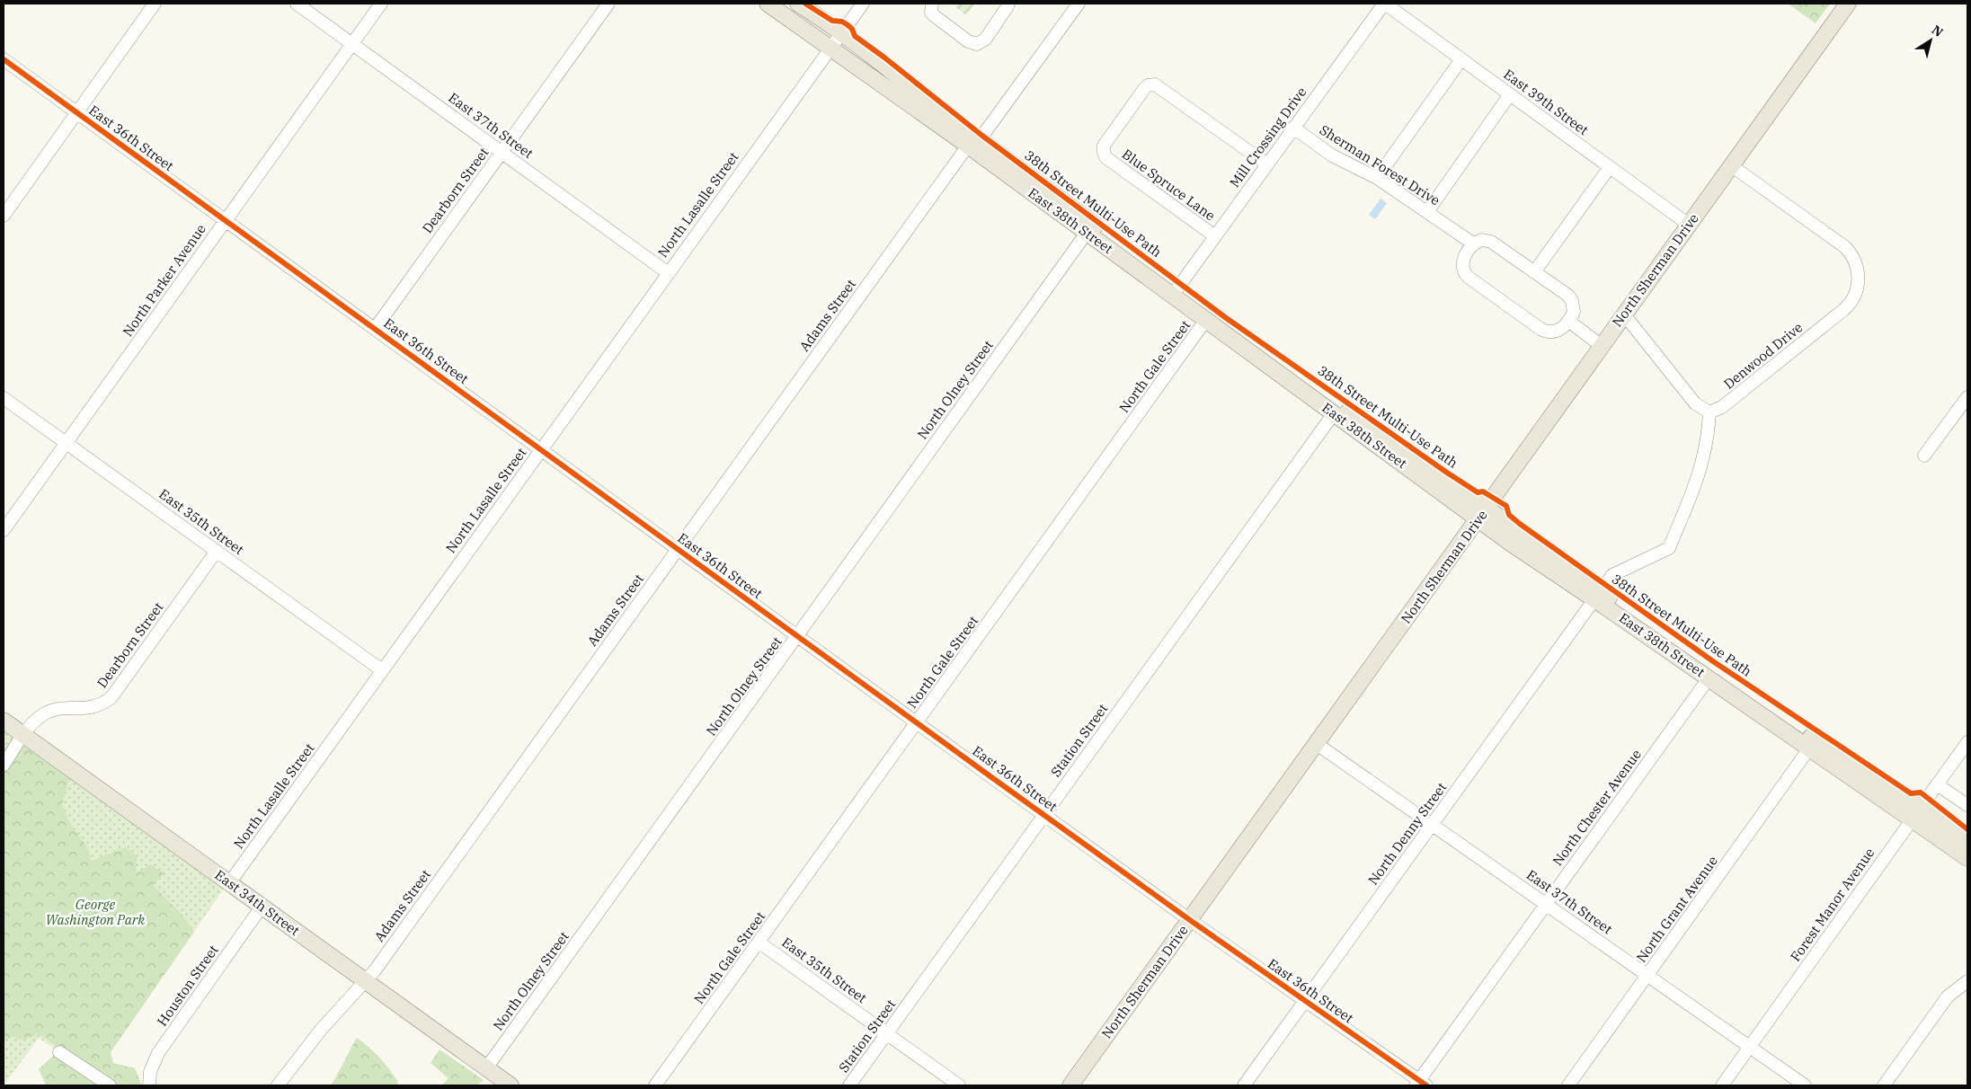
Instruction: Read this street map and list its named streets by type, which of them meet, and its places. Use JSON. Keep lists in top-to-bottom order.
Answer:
{
  "streets": {
    "main road": ["East 38th Street", "North Sherman Drive", "East 34th Street"],
    "street": [
      "East 39th Street",
      "East 37th Street",
      "Mill Crossing Drive",
      "East 36th Street",
      "Sherman Forest Drive",
      "Blue Spruce Lane",
      "Dearborn Street",
      "North Lasalle Street",
      "North Parker Avenue",
      "Adams Street",
      "Denwood Drive",
      "North Gale Street",
      "North Olney Street",
      "East 35th Street",
      "Station Street",
      "North Chester Avenue",
      "North Denny Street",
      "Forest Manor Avenue",
      "North Grant Avenue",
      "Houston Street"
    ],
    "cycle path": ["38th Street Multi-Use Path"]
  },
  "crossings": [
    ["East 39th Street", "Mill Crossing Drive"],
    ["East 39th Street", "North Sherman Drive"],
    ["East 37th Street", "Dearborn Street"],
    ["East 37th Street", "North Lasalle Street"],
    ["East 37th Street", "North Sherman Drive"],
    ["East 37th Street", "North Parker Avenue"],
    ["East 37th Street", "North Chester Avenue"],
    ["East 37th Street", "North Denny Street"],
    ["East 37th Street", "Forest Manor Avenue"],
    ["East 37th Street", "North Grant Avenue"],
    ["Mill Crossing Drive", "Sherman Forest Drive"],
    ["Mill Crossing Drive", "Blue Spruce Lane"],
    ["Mill Crossing Drive", "East 38th Street"],
    ["East 36th Street", "Dearborn Street"],
    ["East 36th Street", "North Lasalle Street"],
    ["East 36th Street", "North Sherman Drive"],
    ["East 36th Street", "North Parker Avenue"],
    ["East 36th Street", "Adams Street"],
    ["East 36th Street", "North Gale Street"],
    ["East 36th Street", "North Olney Street"],
    ["East 36th Street", "Station Street"],
    ["East 36th Street", "North Chester Avenue"],
    ["East 36th Street", "North Denny Street"],
    ["Dearborn Street", "East 35th Street"],
    ["Dearborn Street", "East 34th Street"],
    ["North Lasalle Street", "East 38th Street"],
    ["North Lasalle Street", "East 35th Street"],
    ["North Lasalle Street", "East 34th Street"],
    ["East 38th Street", "North Sherman Drive"],
    ["East 38th Street", "Adams Street"],
    ["East 38th Street", "North Gale Street"],
    ["East 38th Street", "North Olney Street"],
    ["East 38th Street", "Station Street"],
    ["East 38th Street", "North Chester Avenue"],
    ["East 38th Street", "North Denny Street"],
    ["East 38th Street", "Forest Manor Avenue"],
    ["East 38th Street", "North Grant Avenue"],
    ["North Sherman Drive", "Denwood Drive"],
    ["North Parker Avenue", "East 35th Street"],
    ["Adams Street", "East 34th Street"],
    ["North Gale Street", "East 35th Street"],
    ["North Olney Street", "East 34th Street"],
    ["East 35th Street", "Station Street"],
    ["East 34th Street", "Houston Street"]
  ],
  "parks": ["George Washington Park"],
  "north": "top right"
}
